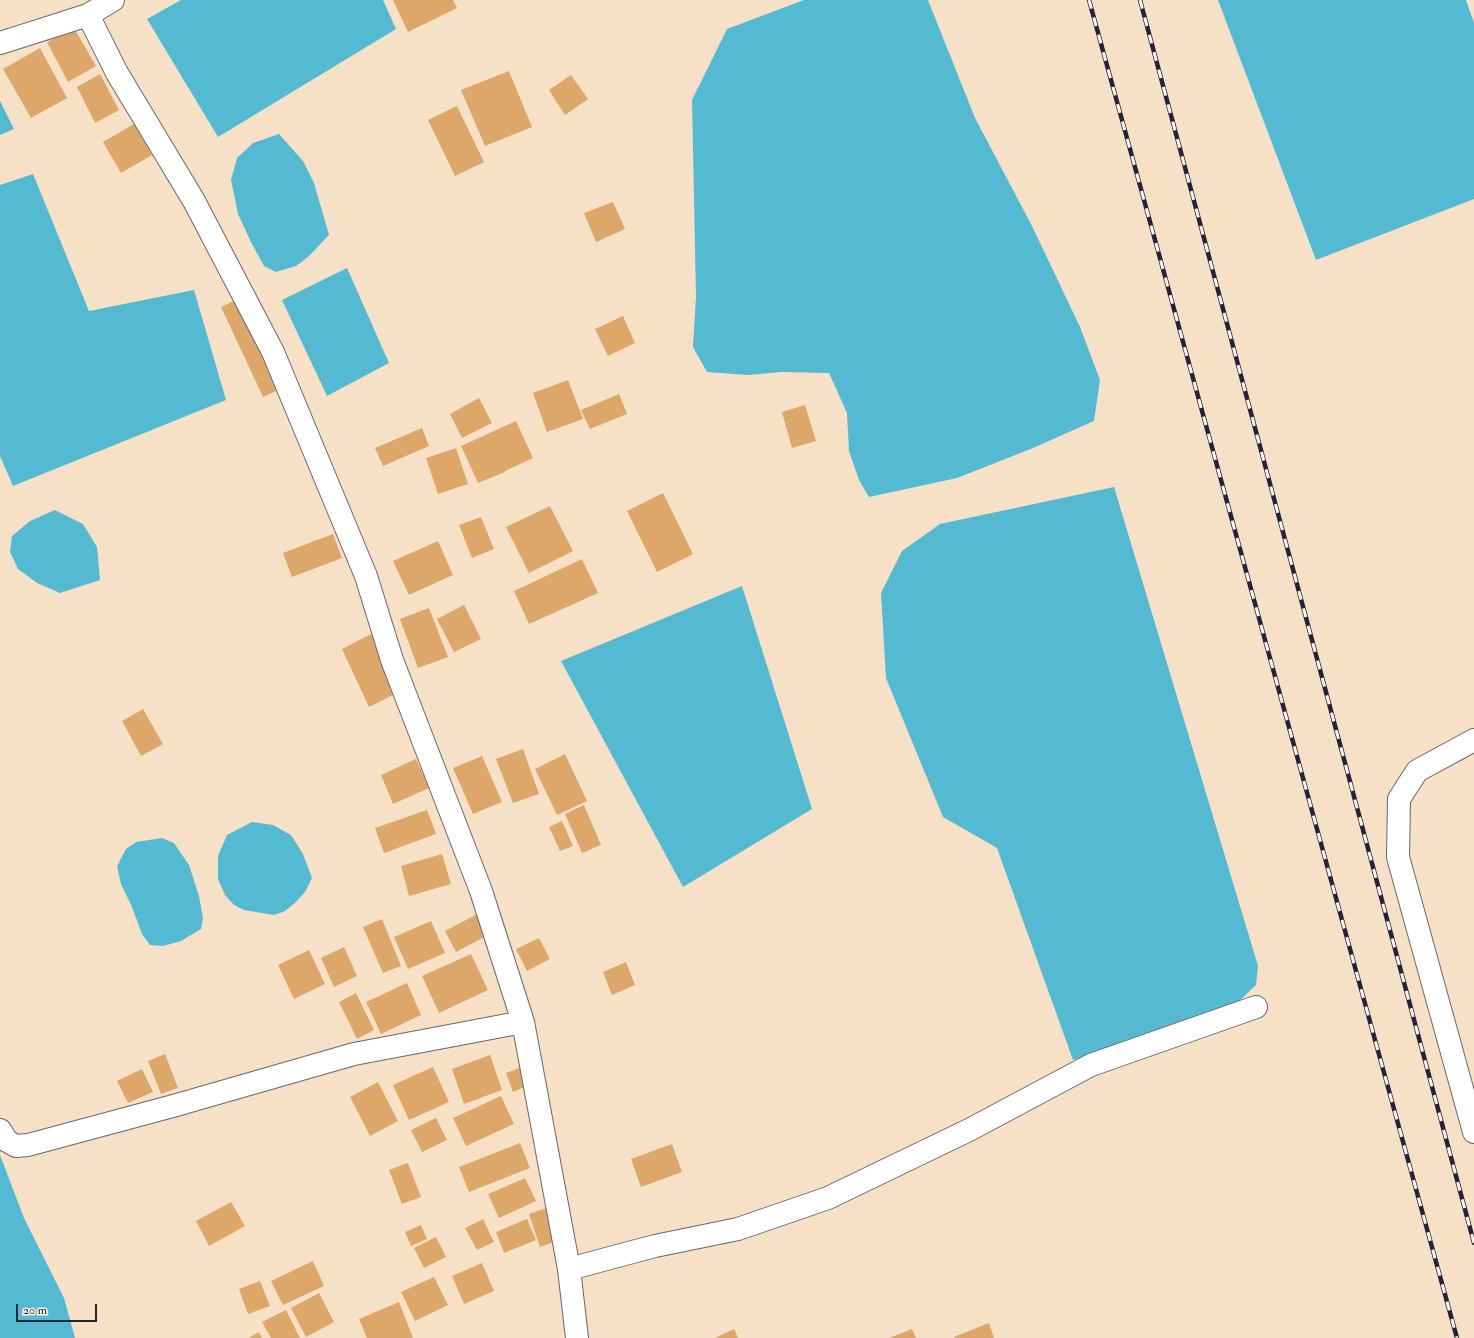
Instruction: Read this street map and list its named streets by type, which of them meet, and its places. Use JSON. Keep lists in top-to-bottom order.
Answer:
{
  "scale_bar": "20 m"
}
